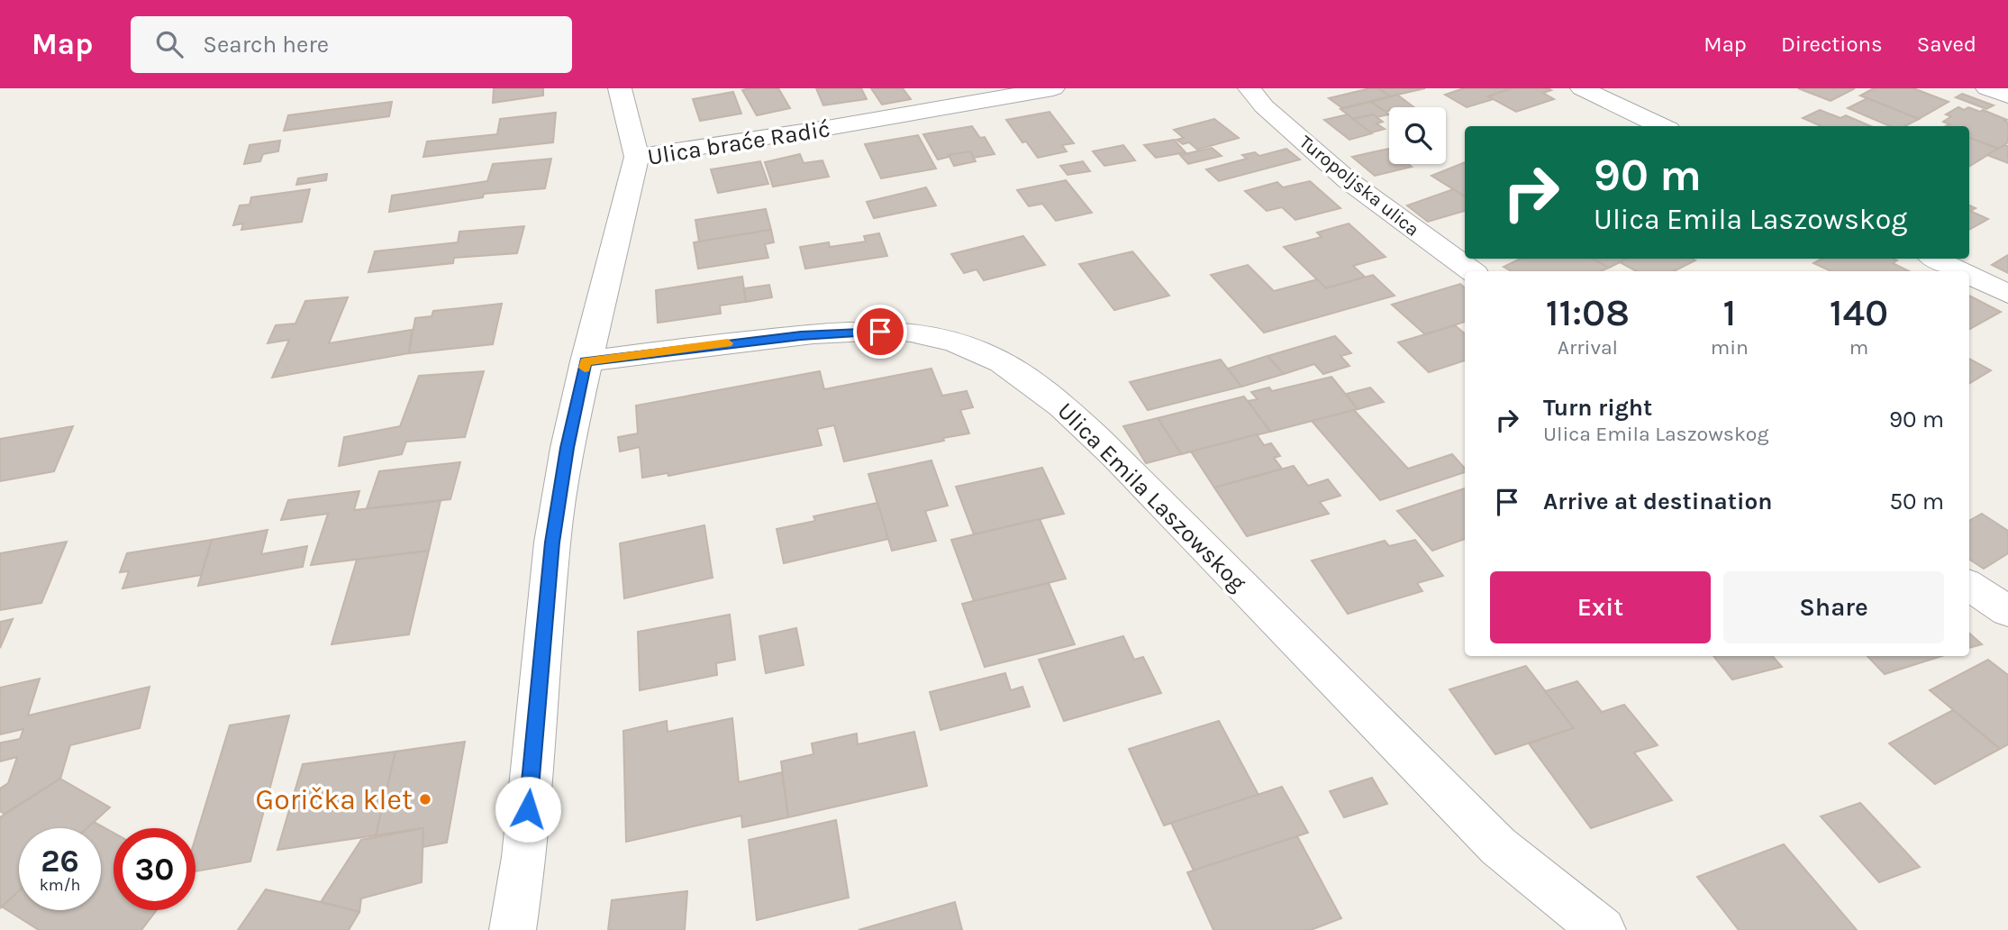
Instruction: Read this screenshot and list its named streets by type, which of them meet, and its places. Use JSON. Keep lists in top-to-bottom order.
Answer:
{
  "streets": {
    "street": ["Ulica braće Radić", "Turopoljska ulica", "Ulica Emila Laszowskog"]
  },
  "crossings": [
    ["Ulica braće Radić", "Ulica Emila Laszowskog"]
  ],
  "places": ["Gorička klet"],
  "page": {
    "header": "Map",
    "search": "Search here",
    "nav": ["Map", "Directions", "Saved"],
    "turn": ["90 m", "Ulica Emila Laszowskog"],
    "eta": [
      "11:08",
      "Arrival",
      "1",
      "min",
      "140",
      "m"
    ],
    "list": [
      {
        "name": "Turn right",
        "note": "Ulica Emila Laszowskog",
        "value": "90 m"
      },
      {
        "name": "Arrive at destination",
        "value": "50 m"
      }
    ],
    "buttons": ["Exit", "Share"],
    "speed": "26 km/h",
    "limit": "30"
  }
}
